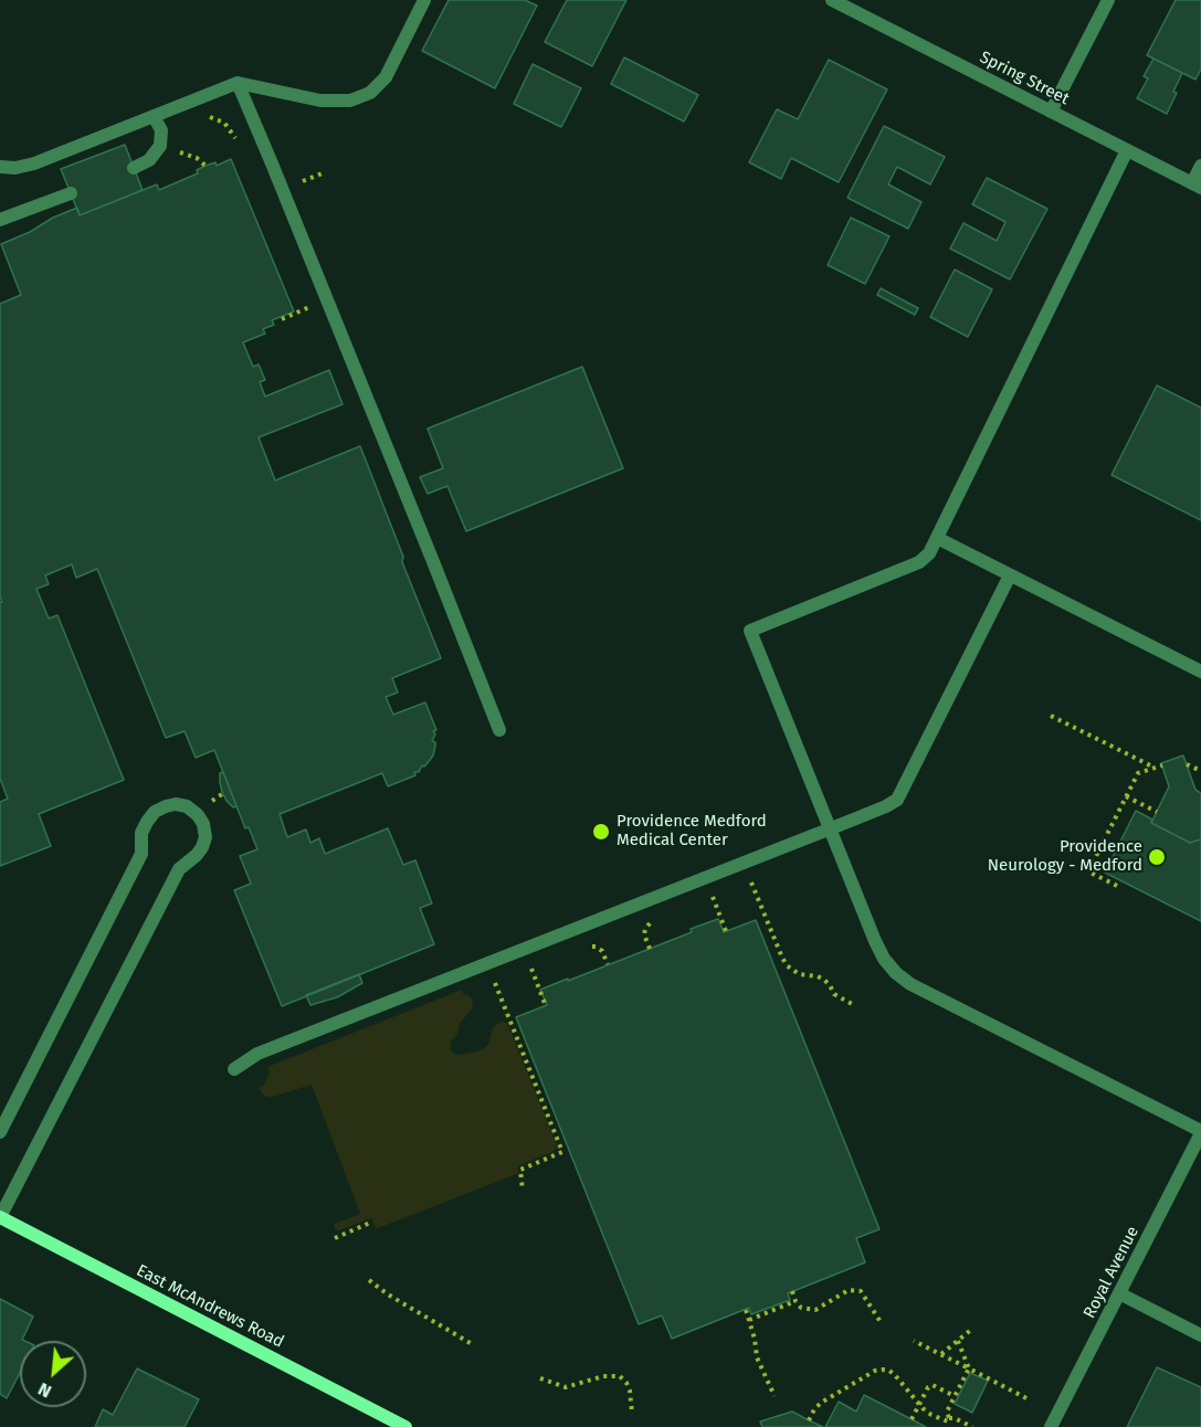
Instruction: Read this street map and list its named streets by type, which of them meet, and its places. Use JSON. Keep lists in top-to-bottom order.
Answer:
{
  "streets": {
    "main road": ["East McAndrews Road"],
    "street": ["Spring Street", "Royal Avenue"]
  },
  "places": ["Providence Medford Medical Center", "Providence Neurology - Medford"],
  "north": "bottom left"
}
